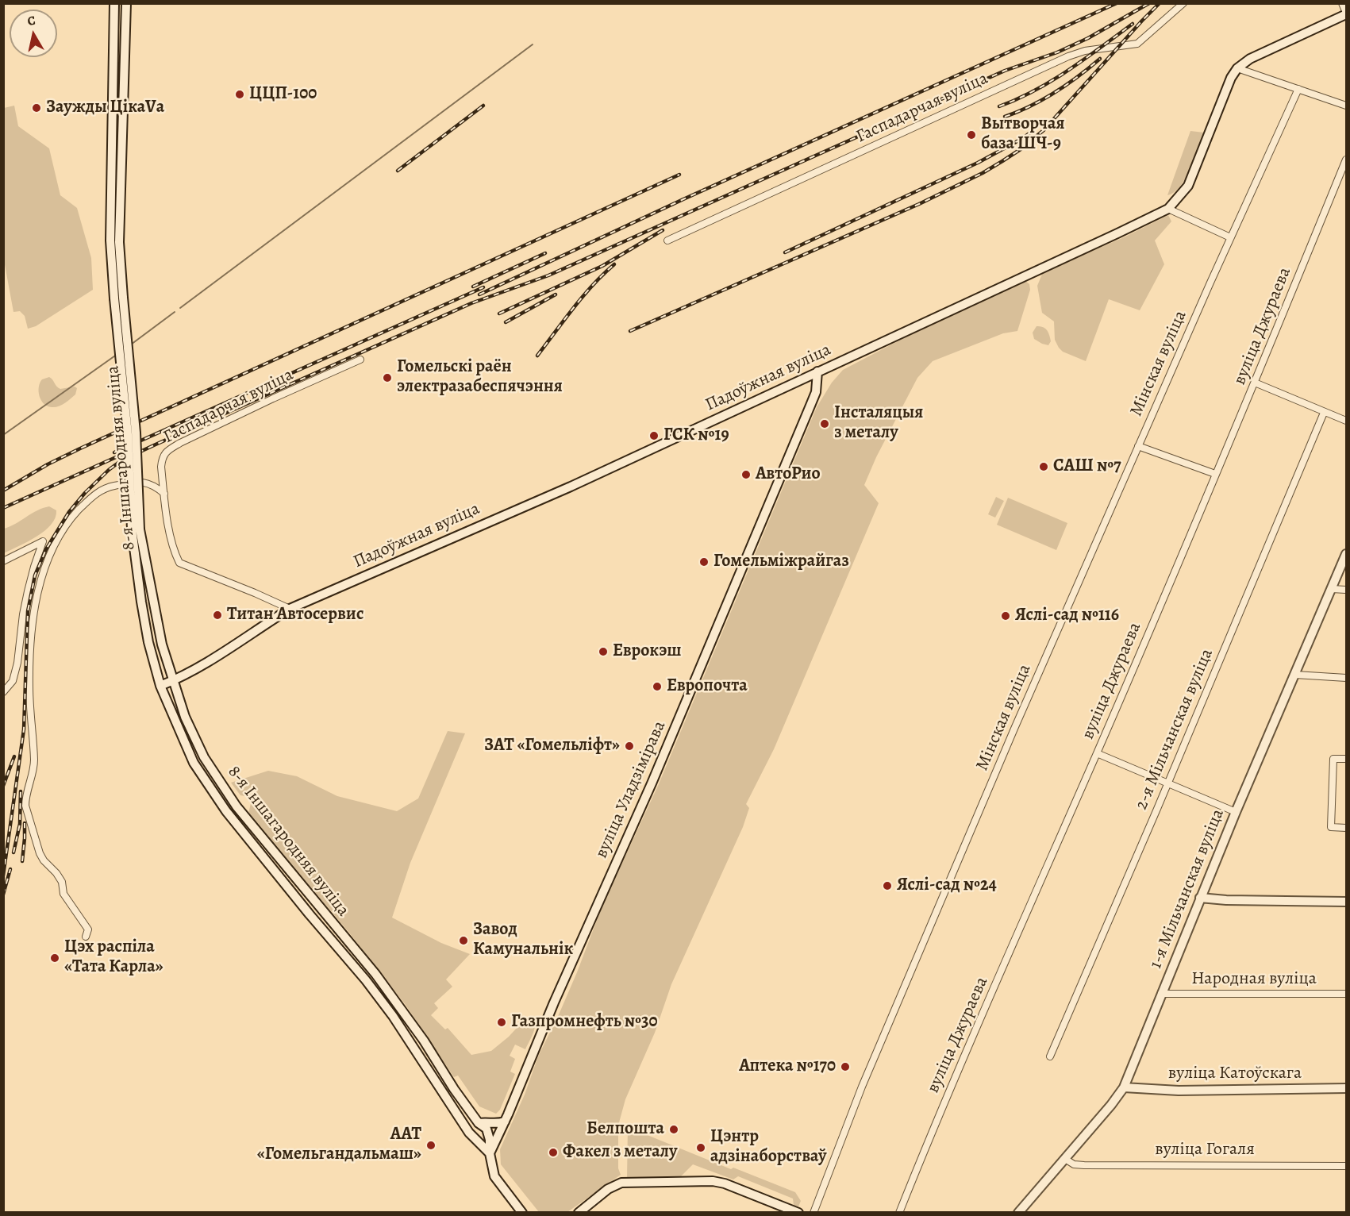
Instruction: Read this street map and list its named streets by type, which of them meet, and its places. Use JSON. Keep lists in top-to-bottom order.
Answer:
{
  "streets": {
    "main road": [
      "Падоўжная вуліца",
      "8-я Іншагародняя вуліца",
      "вуліца Уладзімірава",
      "1-я Мільчанская вуліца",
      "вуліца Катоўскага"
    ],
    "street": [
      "Гаспадарчая вуліца",
      "вуліца Джураева",
      "Мінская вуліца",
      "2-я Мільчанская вуліца",
      "Народная вуліца",
      "вуліца Гогаля"
    ]
  },
  "crossings": [
    ["Гаспадарчая вуліца", "Падоўжная вуліца"],
    ["Падоўжная вуліца", "8-я Іншагародняя вуліца"],
    ["Падоўжная вуліца", "вуліца Уладзімірава"],
    ["8-я Іншагародняя вуліца", "вуліца Уладзімірава"],
    ["1-я Мільчанская вуліца", "Народная вуліца"],
    ["1-я Мільчанская вуліца", "вуліца Катоўскага"],
    ["1-я Мільчанская вуліца", "вуліца Гогаля"]
  ],
  "places": [
    "ЦЦП-100",
    "Заужды ЦікаVа",
    "Вытворчая база ШЧ-9",
    "Гомельскі раён электразабеспячэння",
    "Інсталяцыя з металу",
    "ГСК №19",
    "САШ №7",
    "АвтоРио",
    "Гомельміжрайгаз",
    "Титан Автосервис",
    "Яслі-сад №116",
    "Еврокэш",
    "Европочта",
    "ЗАТ «Гомельліфт»",
    "Яслі-сад №24",
    "Завод Камунальнік",
    "Цэх распіла «Тата Карла»",
    "Газпромнефть №30",
    "Аптека №170",
    "Белпошта",
    "ААТ «Гомельгандальмаш»",
    "Цэнтр адзінаборстваў",
    "Факел з металу"
  ],
  "north": "top"
}
